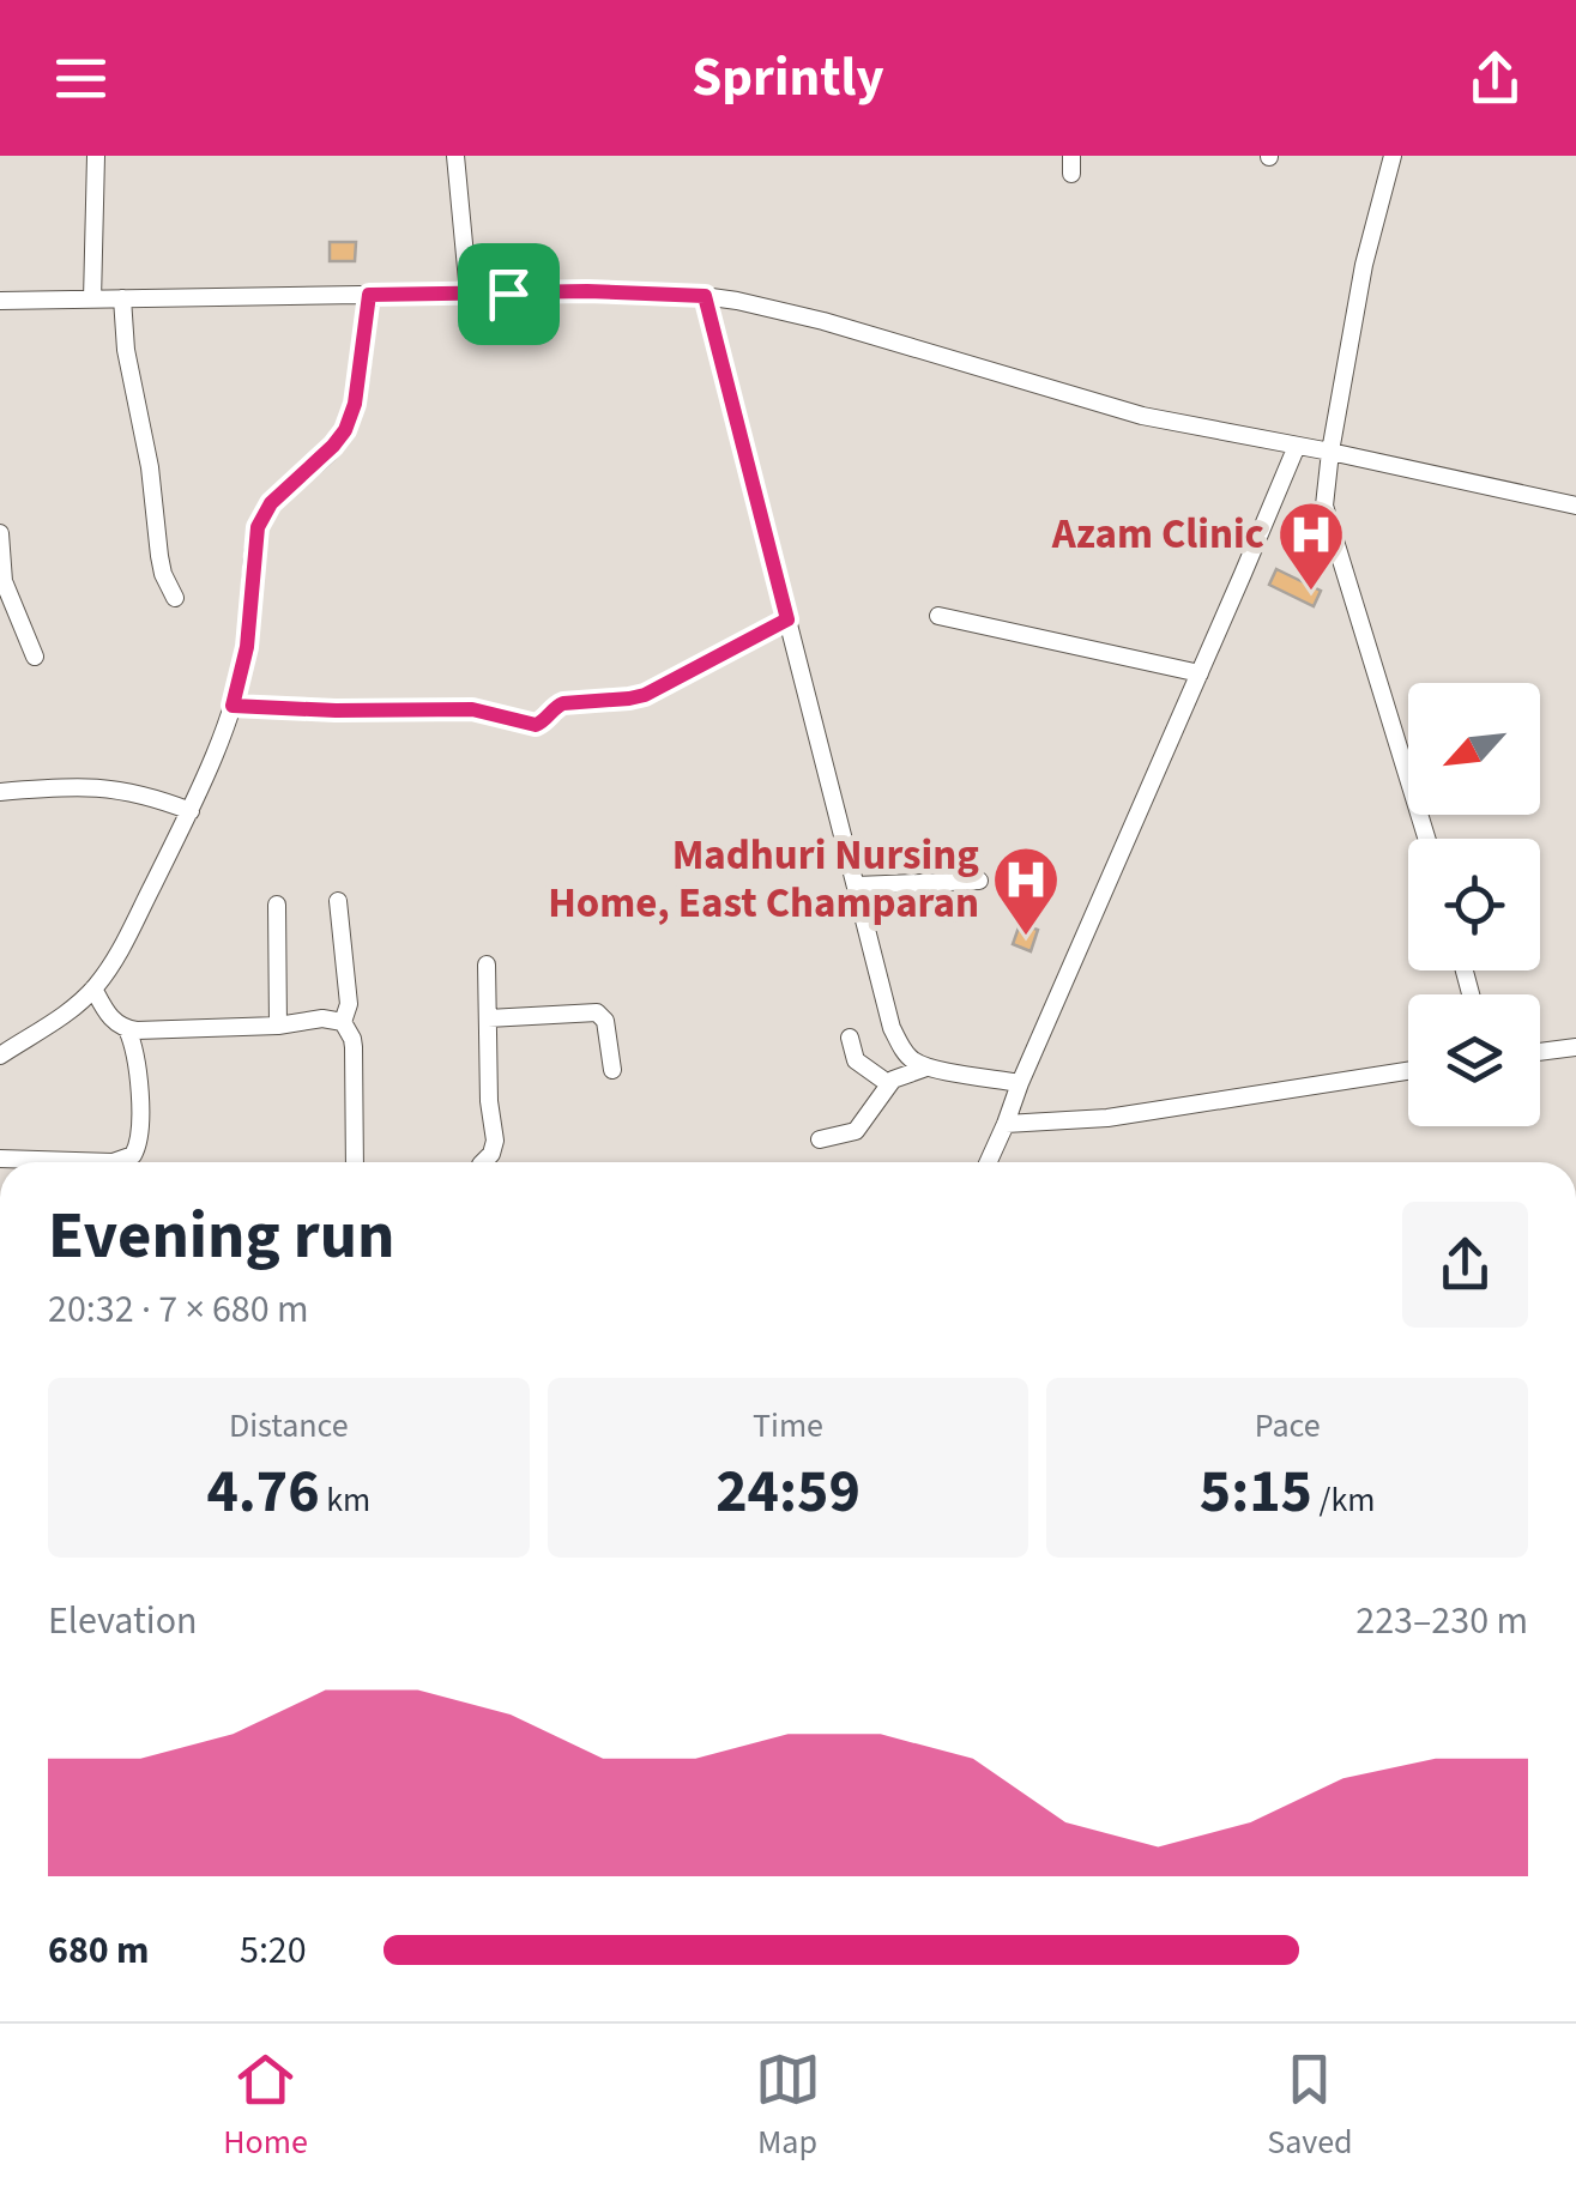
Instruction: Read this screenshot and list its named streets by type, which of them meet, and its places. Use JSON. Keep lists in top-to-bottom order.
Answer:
{
  "places": {
    "hospital": ["Azam Clinic", "Madhuri Nursing Home, East Champaran"]
  },
  "north": "bottom left",
  "page": {
    "header": "Sprintly",
    "heading": ["Evening run", "20:32 · 7 × 680 m"],
    "stats": [
      ["Distance", "4.76 km"],
      ["Time", "24:59"],
      ["Pace", "5:15 /km"]
    ],
    "chart": ["Elevation", "223–230 m"],
    "list": [
      {
        "name": "680 m",
        "note": "5:20"
      }
    ],
    "tabs": ["Home", "Map", "Saved"]
  }
}
